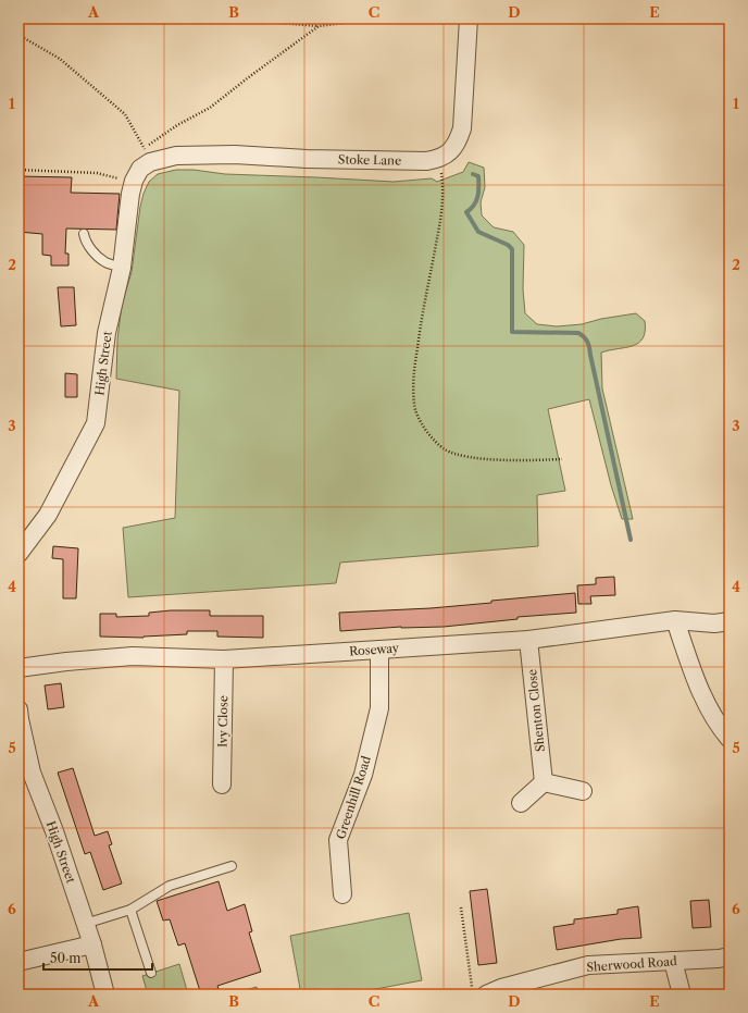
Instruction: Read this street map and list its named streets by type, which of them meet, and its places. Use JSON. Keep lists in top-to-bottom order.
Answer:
{
  "streets": {
    "street": [
      "Stoke Lane",
      "High Street",
      "Roseway",
      "Shenton Close",
      "Ivy Close",
      "Greenhill Road",
      "Sherwood Road"
    ]
  },
  "crossings": [
    ["Stoke Lane", "High Street"],
    ["Roseway", "Shenton Close"],
    ["Roseway", "Ivy Close"],
    ["Roseway", "Greenhill Road"]
  ],
  "scale_bar": "50 m",
  "grid": {
    "columns": [
      "A",
      "B",
      "C",
      "D",
      "E"
    ],
    "rows": [
      "1",
      "2",
      "3",
      "4",
      "5",
      "6"
    ]
  }
}
